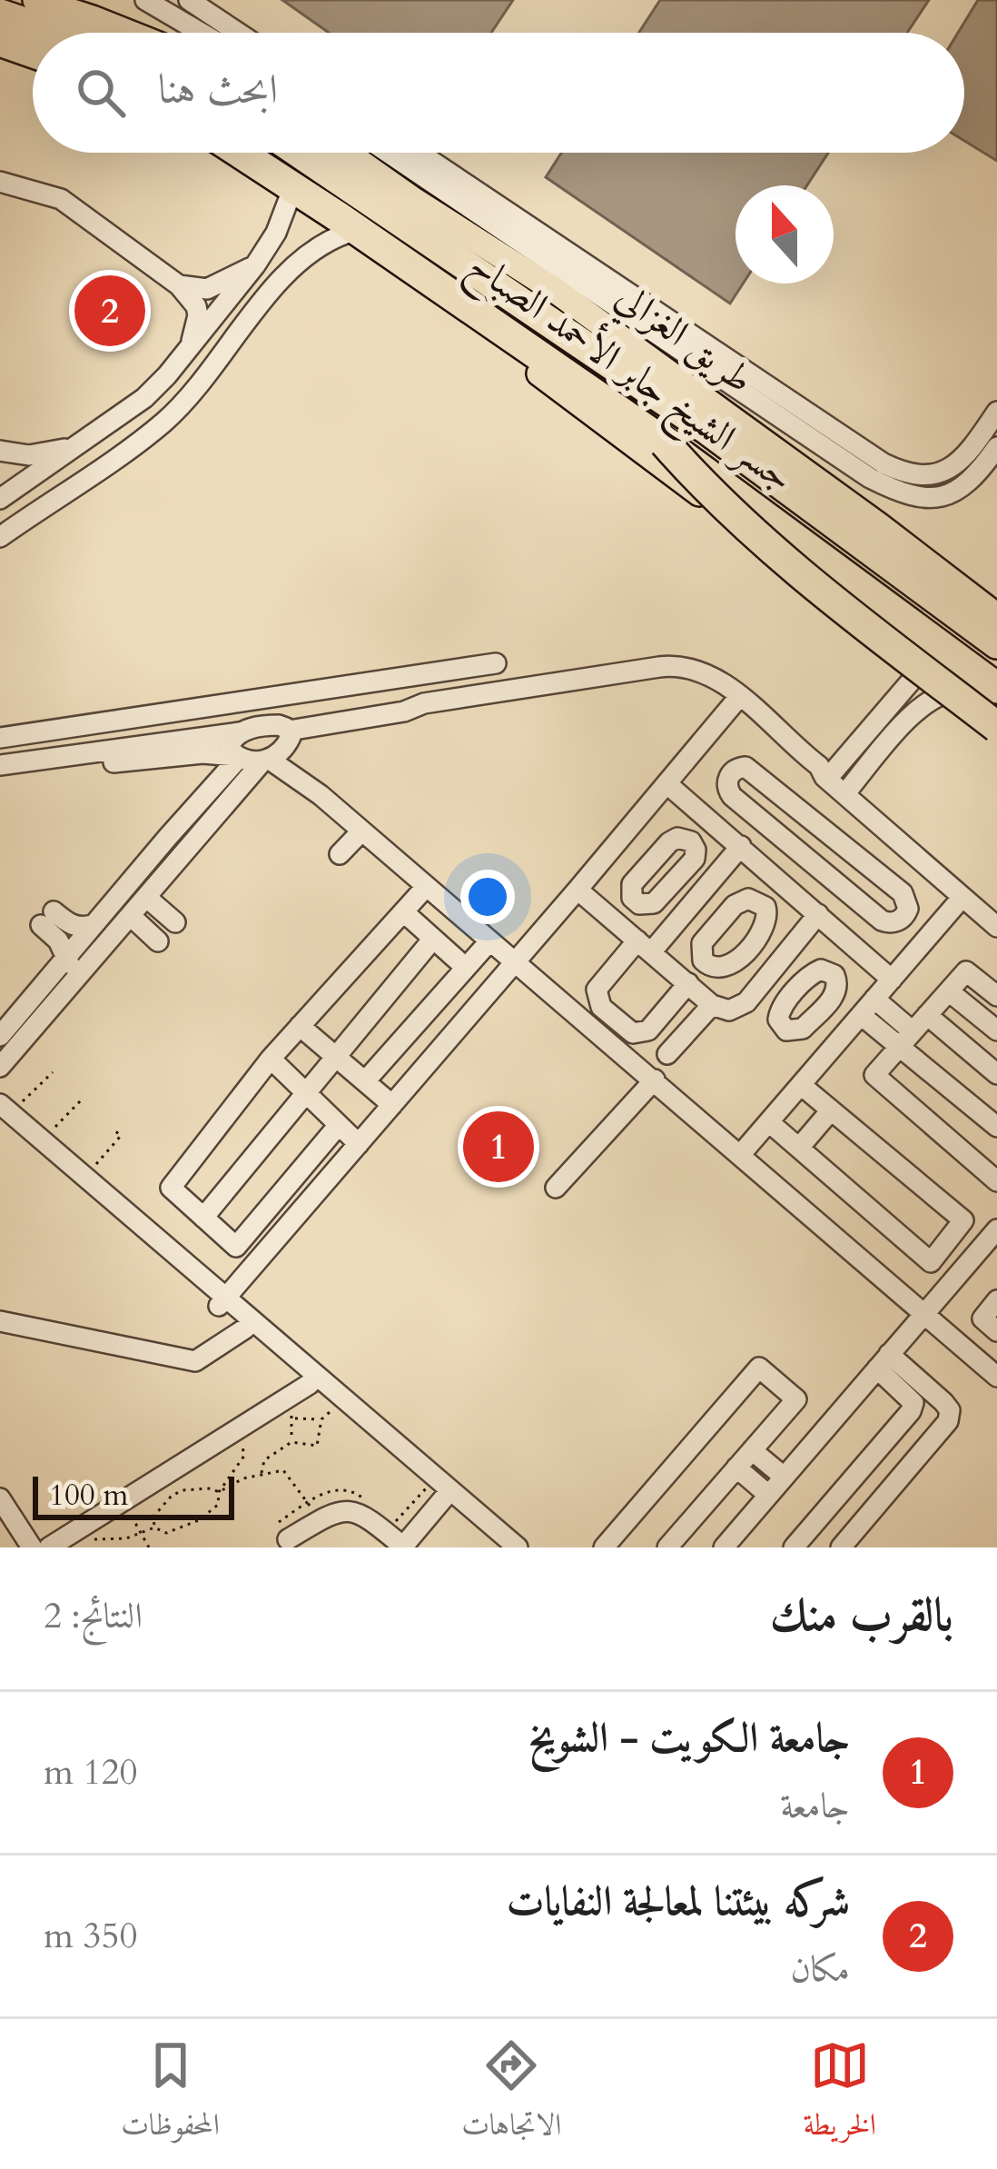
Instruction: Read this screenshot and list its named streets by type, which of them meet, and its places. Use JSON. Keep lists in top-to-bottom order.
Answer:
{
  "streets": {
    "highway": ["جسر الشيخ جابر الأحمد الصباح"],
    "main road": ["طريق الغزالي"]
  },
  "scale_bar": "100 m",
  "north": "top",
  "page": {
    "search": "ابحث هنا",
    "pins": ["2", "1"],
    "scale": "100 m",
    "heading": ["بالقرب منك", "النتائج: 2"],
    "list": [
      {
        "mark": "1",
        "name": "جامعة الكويت - الشويخ",
        "note": "جامعة",
        "value": "120 m"
      },
      {
        "mark": "2",
        "name": "شركه بيئتنا لمعالجة النفايات",
        "note": "مكان",
        "value": "350 m"
      }
    ],
    "nav": ["الخريطة", "الاتجاهات", "المحفوظات"]
  }
}
